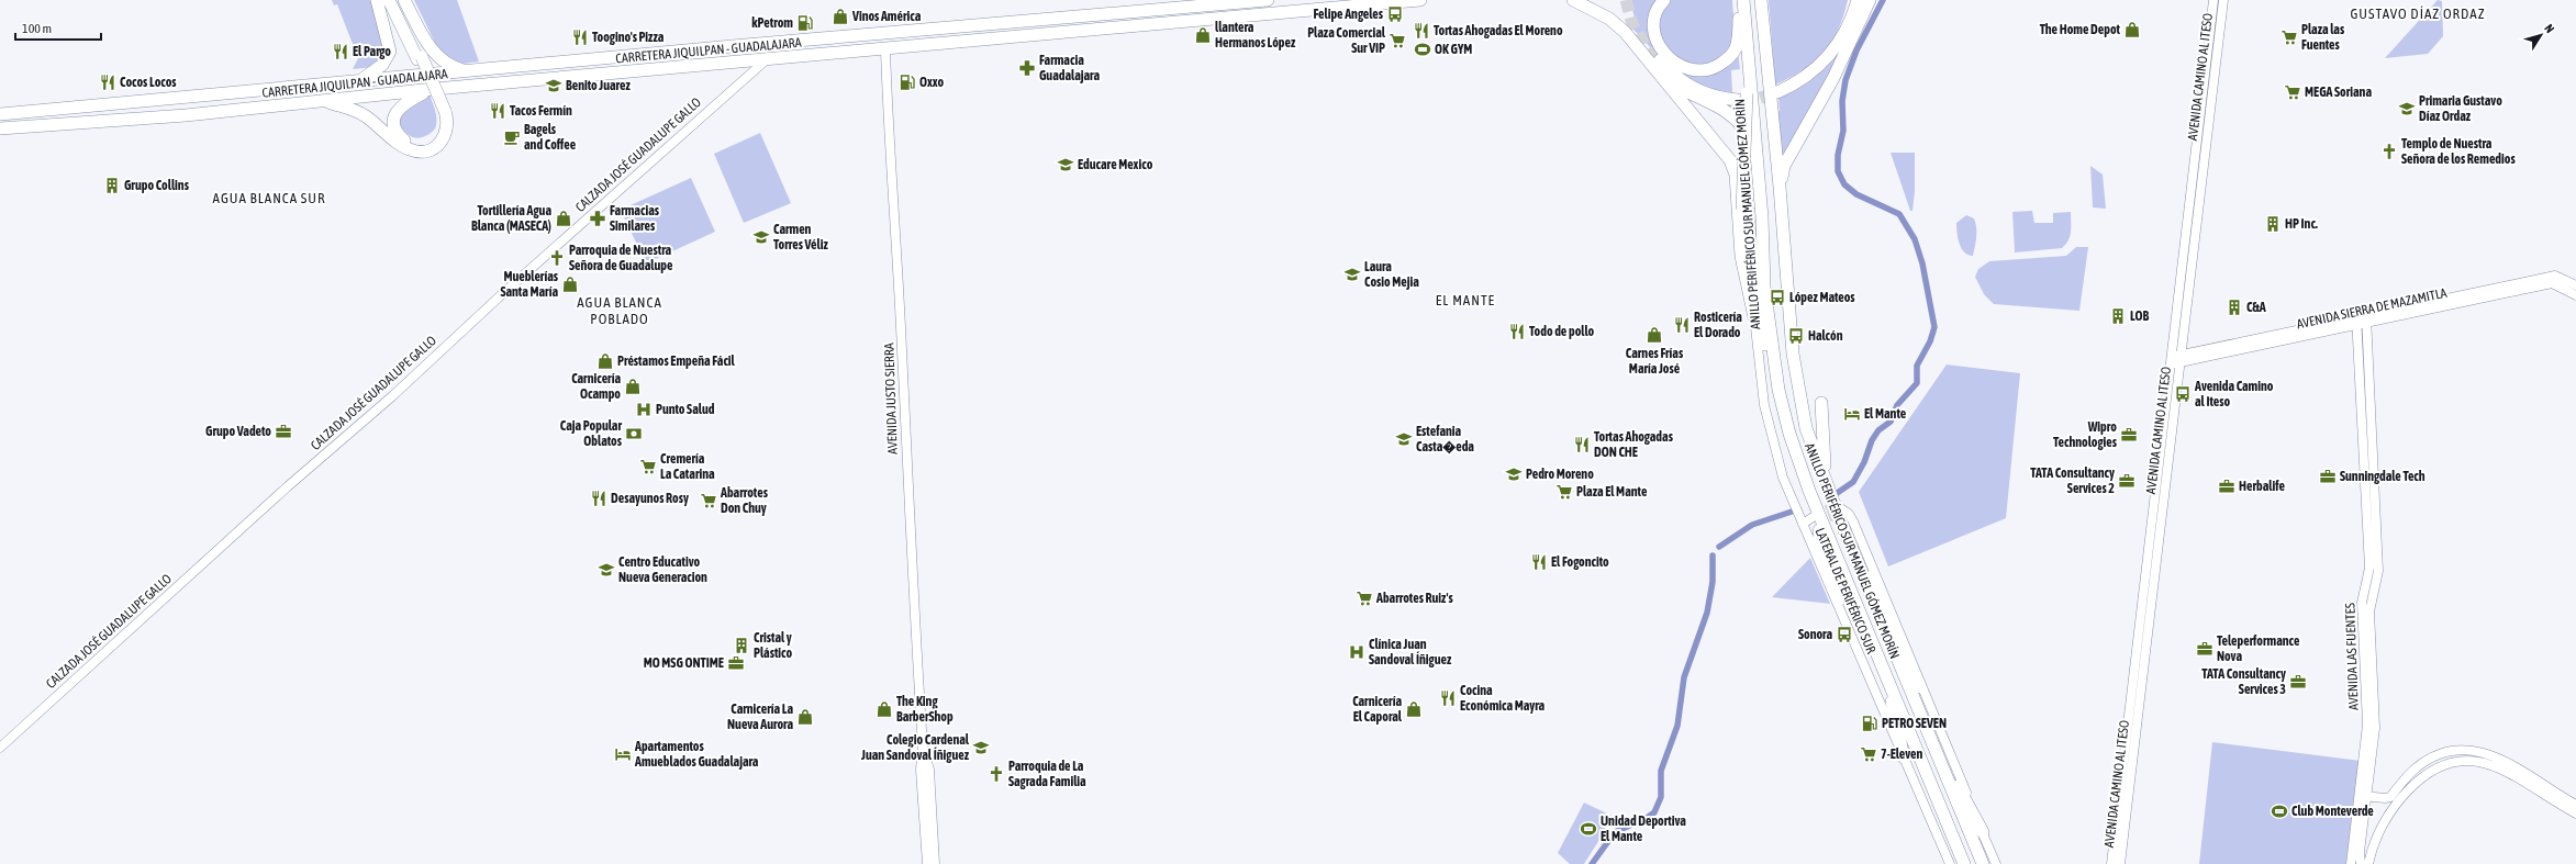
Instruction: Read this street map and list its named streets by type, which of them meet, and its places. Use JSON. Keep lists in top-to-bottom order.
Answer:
{
  "streets": {
    "highway": ["CARRETERA JIQUILPAN - GUADALAJARA", "ANILLO PERIFÉRICO SUR MANUEL GÓMEZ MORÍN"],
    "street": [
      "AVENIDA CAMINO AL ITESO",
      "CALZADA JOSÉ GUADALUPE GALLO",
      "AVENIDA SIERRA DE MAZAMITLA",
      "AVENIDA JUSTO SIERRA",
      "LATERAL DE PERIFÉRICO SUR",
      "AVENIDA LAS FUENTES"
    ]
  },
  "crossings": [
    ["CARRETERA JIQUILPAN - GUADALAJARA", "CALZADA JOSÉ GUADALUPE GALLO"],
    ["CARRETERA JIQUILPAN - GUADALAJARA", "AVENIDA JUSTO SIERRA"],
    ["AVENIDA CAMINO AL ITESO", "AVENIDA SIERRA DE MAZAMITLA"],
    ["AVENIDA SIERRA DE MAZAMITLA", "AVENIDA LAS FUENTES"]
  ],
  "districts": [
    "GUSTAVO DÍAZ ORDAZ",
    "AGUA BLANCA SUR",
    "EL MANTE",
    "AGUA BLANCA POBLADO"
  ],
  "places": {
    "bus stop": [
      "Felipe Angeles",
      "López Mateos",
      "Halcón",
      "Avenida Camino al Iteso",
      "Sonora"
    ],
    "shop": [
      "Vinos América",
      "The Home Depot",
      "llantera Hermanos López",
      "Tortillería Agua Blanca (MASECA)",
      "Mueblerías Santa María",
      "Carnes Frías María José",
      "Préstamos Empeña Fácil",
      "Carnicería Ocampo",
      "The King BarberShop",
      "Carnicería El Caporal",
      "Carnicería La Nueva Aurora"
    ],
    "fuel station": ["kPetrom", "Oxxo", "PETRO SEVEN"],
    "restaurant": [
      "Tortas Ahogadas El Moreno",
      "Toogino's Pizza",
      "El Pargo",
      "Cocos Locos",
      "Tacos Fermín",
      "Rosticería El Dorado",
      "Todo de pollo",
      "Tortas Ahogadas DON CHE",
      "Desayunos Rosy",
      "El Fogoncito",
      "Cocina Económica Mayra"
    ],
    "supermarket": [
      "Plaza las Fuentes",
      "Plaza Comercial Sur VIP",
      "MEGA Soriana",
      "Cremería La Catarina",
      "Plaza El Mante",
      "Abarrotes Don Chuy",
      "Abarrotes Ruiz's",
      "7-Eleven"
    ],
    "sports": ["OK GYM", "Club Monteverde", "Unidad Deportiva El Mante"],
    "pharmacy": ["Farmacia Guadalajara", "Farmacias Similares"],
    "school or university": [
      "Benito Juarez",
      "Primaria Gustavo Díaz Ordaz",
      "Educare Mexico",
      "Carmen Torres Véliz",
      "Laura Cosio Mejia",
      "Estefania Casta�eda",
      "Pedro Moreno",
      "Centro Educativo Nueva Generacion",
      "Colegio Cardenal Juan Sandoval Íñiguez"
    ],
    "cafe": ["Bagels and Coffee"],
    "church": ["Templo de Nuestra Señora de los Remedios", "Parroquia de Nuestra Señora de Guadalupe", "Parroquia de La Sagrada Familia"],
    "building": [
      "Grupo Collins",
      "HP Inc.",
      "C&A",
      "LOB",
      "Cristal y Plástico"
    ],
    "hospital": ["Punto Salud", "Clínica Juan Sandoval Íñiguez"],
    "hotel": ["El Mante", "Apartamentos Amueblados Guadalajara"],
    "office": [
      "Grupo Vadeto",
      "Wipro Technologies",
      "Sunningdale Tech",
      "TATA Consultancy Services 2",
      "Herbalife",
      "Teleperformance Nova",
      "MO MSG ONTIME",
      "TATA Consultancy Services 3"
    ],
    "bank": ["Caja Popular Oblatos"]
  },
  "scale_bar": "100 m",
  "north": "top right"
}
